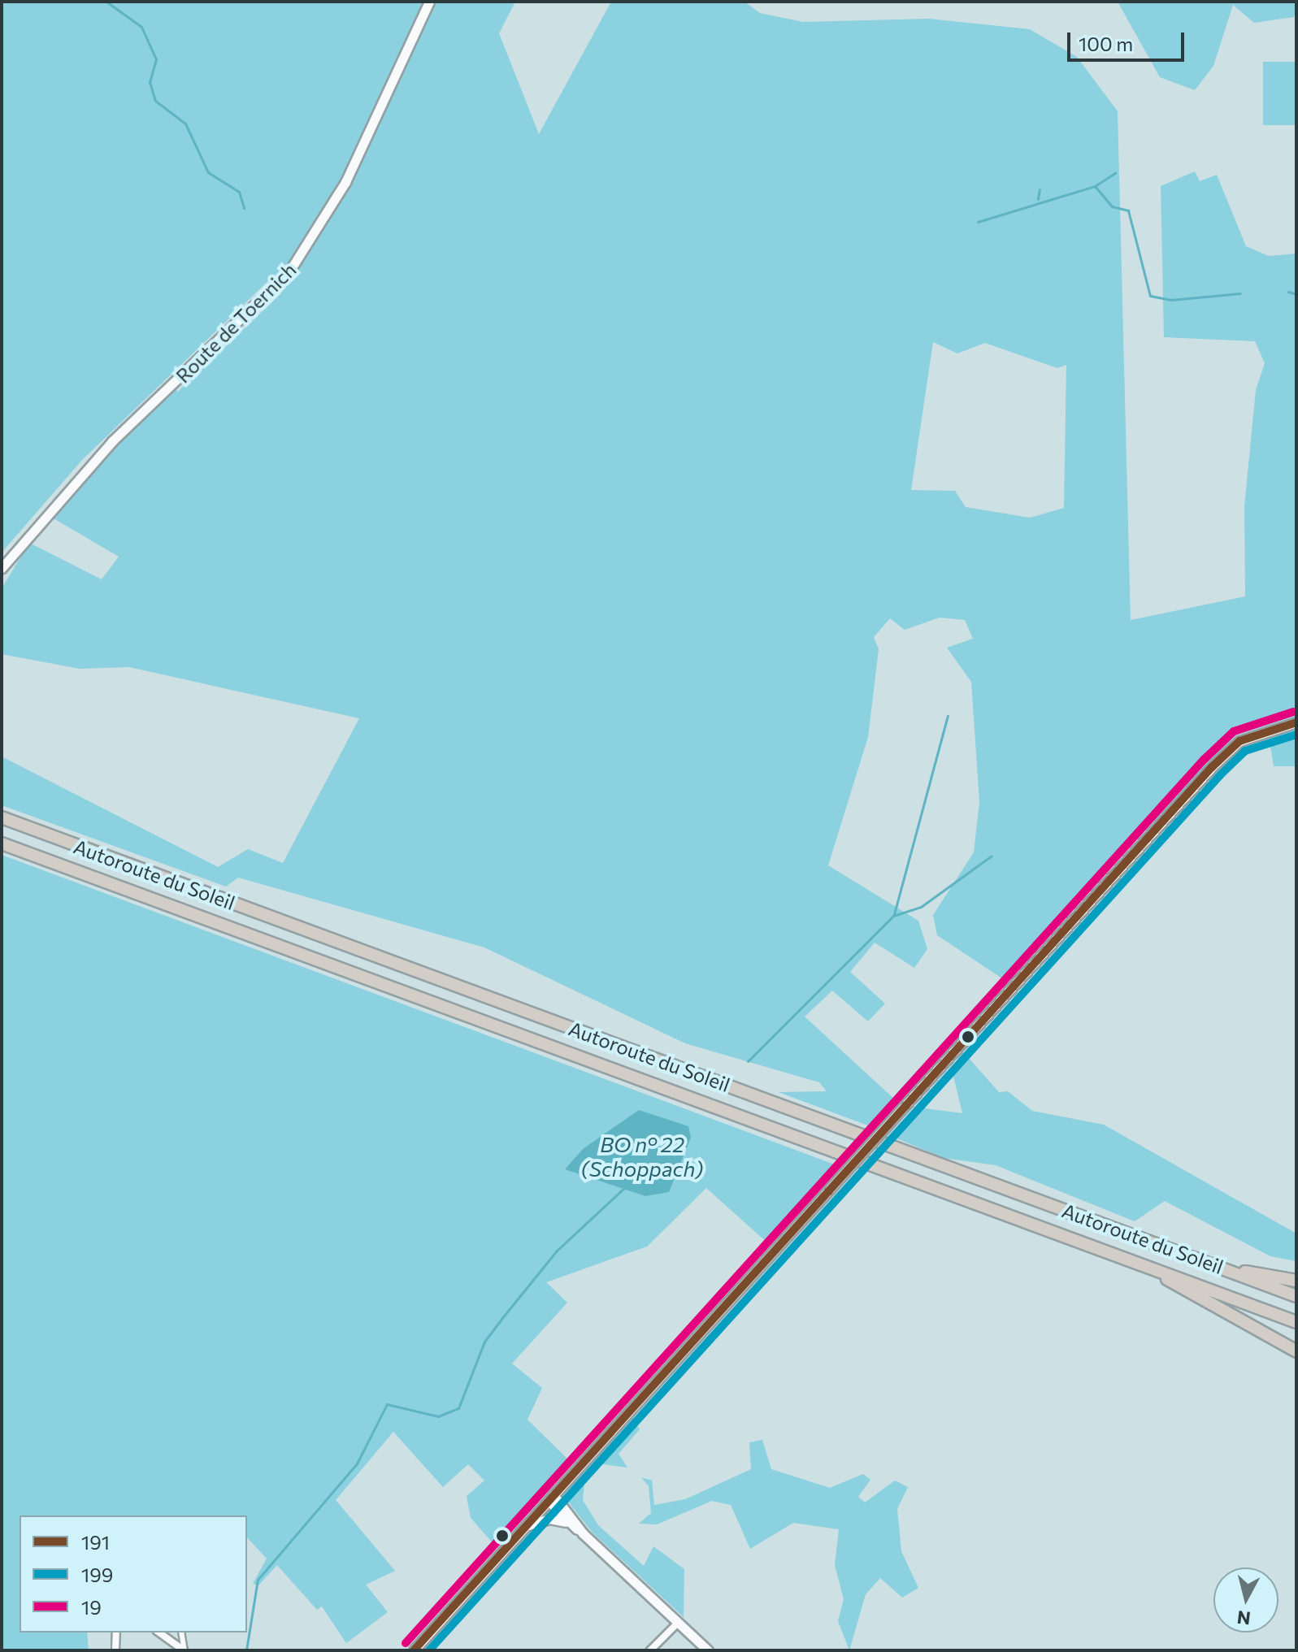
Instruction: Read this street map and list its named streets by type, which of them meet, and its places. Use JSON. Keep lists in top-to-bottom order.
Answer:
{
  "streets": {
    "highway": ["Autoroute du Soleil"],
    "main road": ["Route de Toernich"]
  },
  "water": ["BO n° 22 (Schoppach)"],
  "lines": ["transit line 19", "transit line 191", "transit line 199"],
  "legend": ["191", "199", "19"],
  "scale_bar": "100 m",
  "north": "bottom"
}
